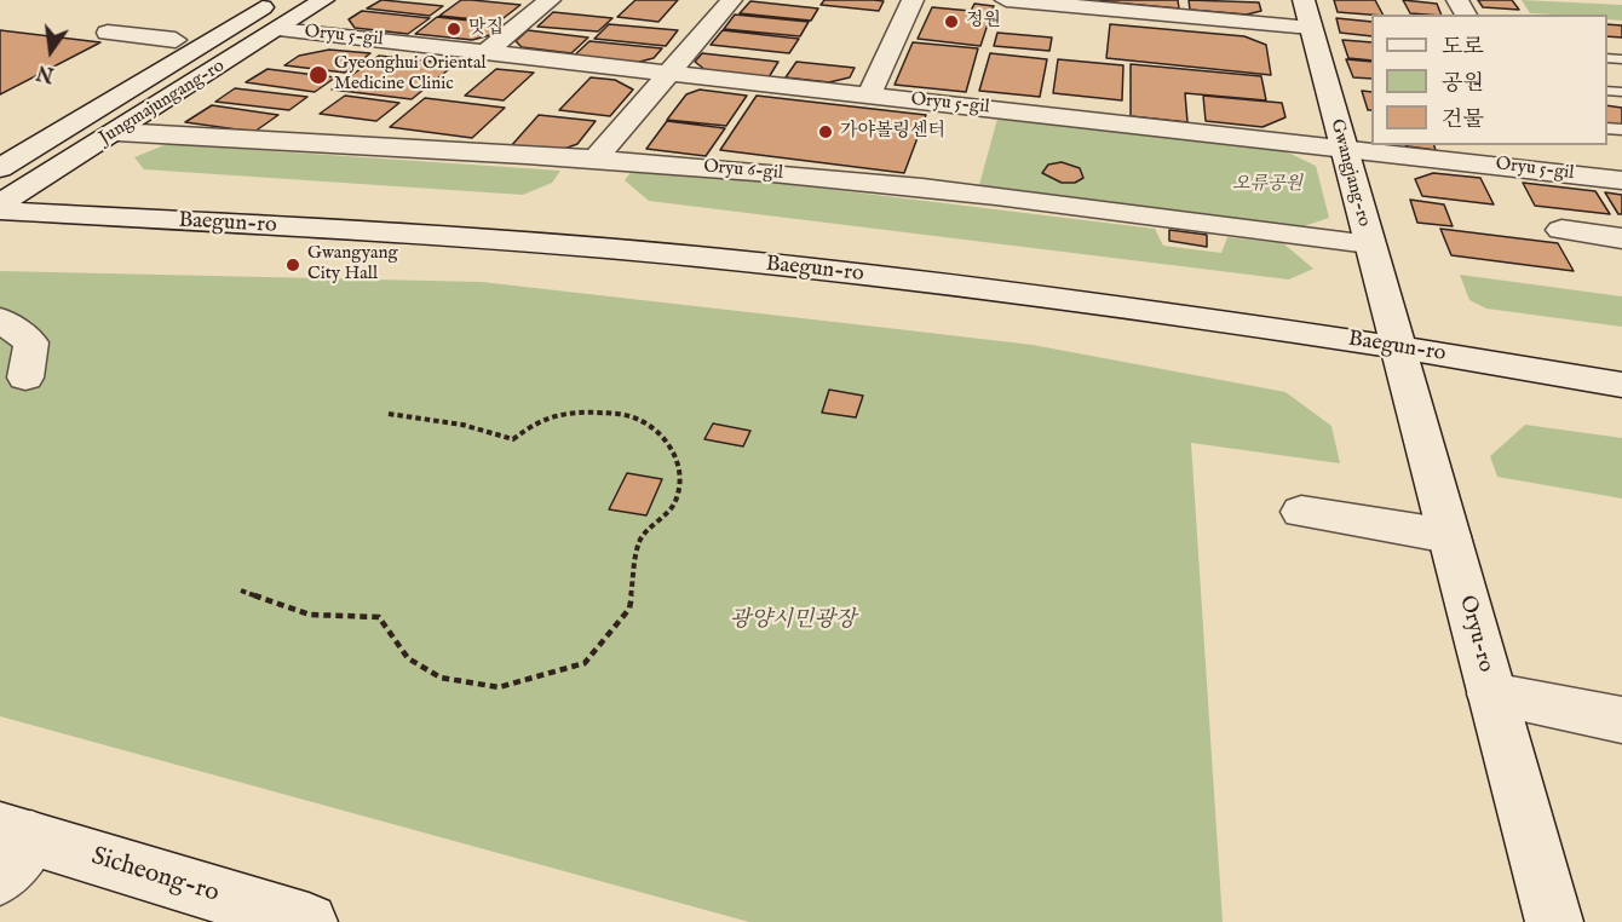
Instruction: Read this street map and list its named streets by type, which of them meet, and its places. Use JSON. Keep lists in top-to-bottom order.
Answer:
{
  "streets": {
    "street": [
      "Oryu 5-gil",
      "Jungmajungang-ro",
      "Oryu 6-gil",
      "Gwangjang-ro",
      "Baegun-ro",
      "Oryu-ro",
      "Sicheong-ro"
    ]
  },
  "crossings": [
    ["Oryu 5-gil", "Jungmajungang-ro"],
    ["Oryu 5-gil", "Gwangjang-ro"],
    ["Jungmajungang-ro", "Oryu 6-gil"],
    ["Oryu 6-gil", "Gwangjang-ro"],
    ["Gwangjang-ro", "Baegun-ro"],
    ["Gwangjang-ro", "Oryu-ro"],
    ["Baegun-ro", "Oryu-ro"]
  ],
  "parks": ["오류공원", "광양시민광장"],
  "places": [
    "정원",
    "맛집",
    "Gyeonghui Oriental Medicine Clinic",
    "가야볼링센터",
    "Gwangyang City Hall"
  ],
  "legend": ["도로", "공원", "건물"],
  "north": "bottom"
}
